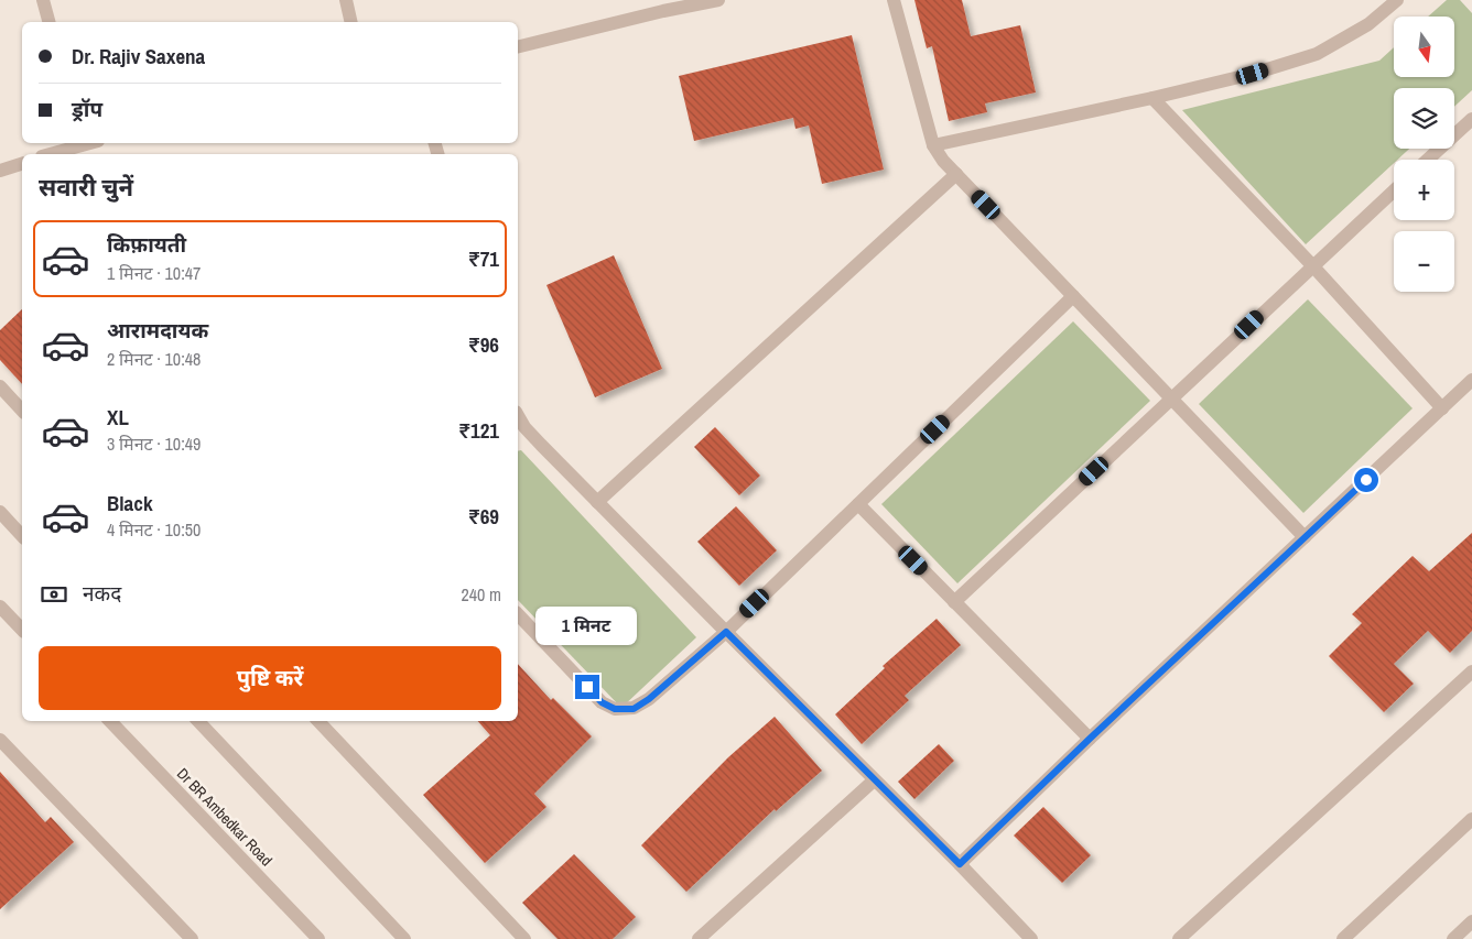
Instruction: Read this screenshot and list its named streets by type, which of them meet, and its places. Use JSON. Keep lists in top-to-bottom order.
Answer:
{
  "streets": {
    "street": ["Dr BR Ambedkar Road"]
  },
  "north": "bottom",
  "page": {
    "map_buttons": ["+", "−"],
    "banner": ["Dr. Rajiv Saxena", "ड्रॉप"],
    "heading": "सवारी चुनें",
    "list": [
      {
        "name": "किफ़ायती",
        "note": "1 मिनट · 10:47",
        "value": "₹71"
      },
      {
        "name": "आरामदायक",
        "note": "2 मिनट · 10:48",
        "value": "₹96"
      },
      {
        "name": "XL",
        "note": "3 मिनट · 10:49",
        "value": "₹121"
      },
      {
        "name": "Black",
        "note": "4 मिनट · 10:50",
        "value": "₹69"
      }
    ],
    "pay": ["नकद", "240 m"],
    "bubble": "1 मिनट",
    "buttons": "पुष्टि करें"
  }
}
